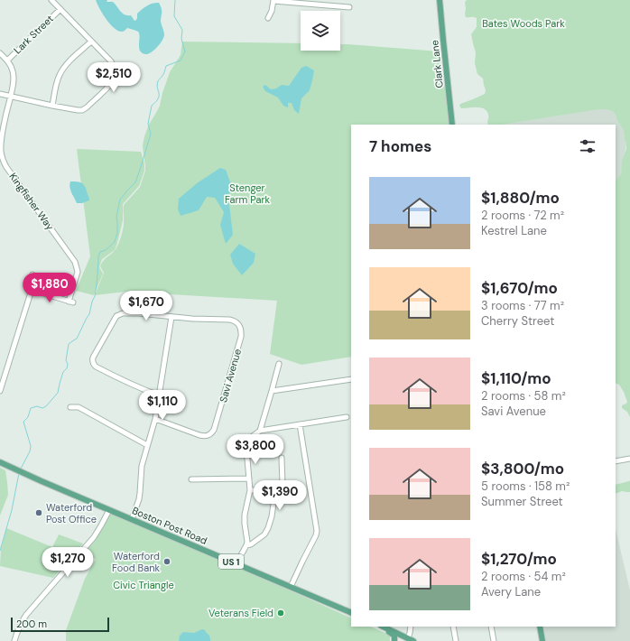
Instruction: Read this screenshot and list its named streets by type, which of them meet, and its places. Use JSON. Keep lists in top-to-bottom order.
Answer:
{
  "streets": {
    "main road": ["Clark Lane", "Boston Post Road", "US 1"],
    "street": ["Lark Street", "Kingfisher Way", "Savi Avenue"]
  },
  "crossings": [
    ["Lark Street", "Kingfisher Way"]
  ],
  "parks": ["Bates Woods Park", "Stenger Farm Park", "Civic Triangle"],
  "places": ["Waterford Post Office", "Waterford Food Bank", "Veterans Field"],
  "scale_bar": "200 m",
  "page": {
    "price": [
      "$2,510",
      "$1,880",
      "$1,670",
      "$1,110",
      "$3,800",
      "$1,390",
      "$1,270"
    ],
    "heading": "7 homes",
    "list": [
      {
        "name": "$1,880/mo",
        "note": "2 rooms · 72 m² · Kestrel Lane"
      },
      {
        "name": "$1,670/mo",
        "note": "3 rooms · 77 m² · Cherry Street"
      },
      {
        "name": "$1,110/mo",
        "note": "2 rooms · 58 m² · Savi Avenue"
      },
      {
        "name": "$3,800/mo",
        "note": "5 rooms · 158 m² · Summer Street"
      },
      {
        "name": "$1,270/mo",
        "note": "2 rooms · 54 m² · Avery Lane"
      }
    ],
    "scale": "200 m"
  }
}
